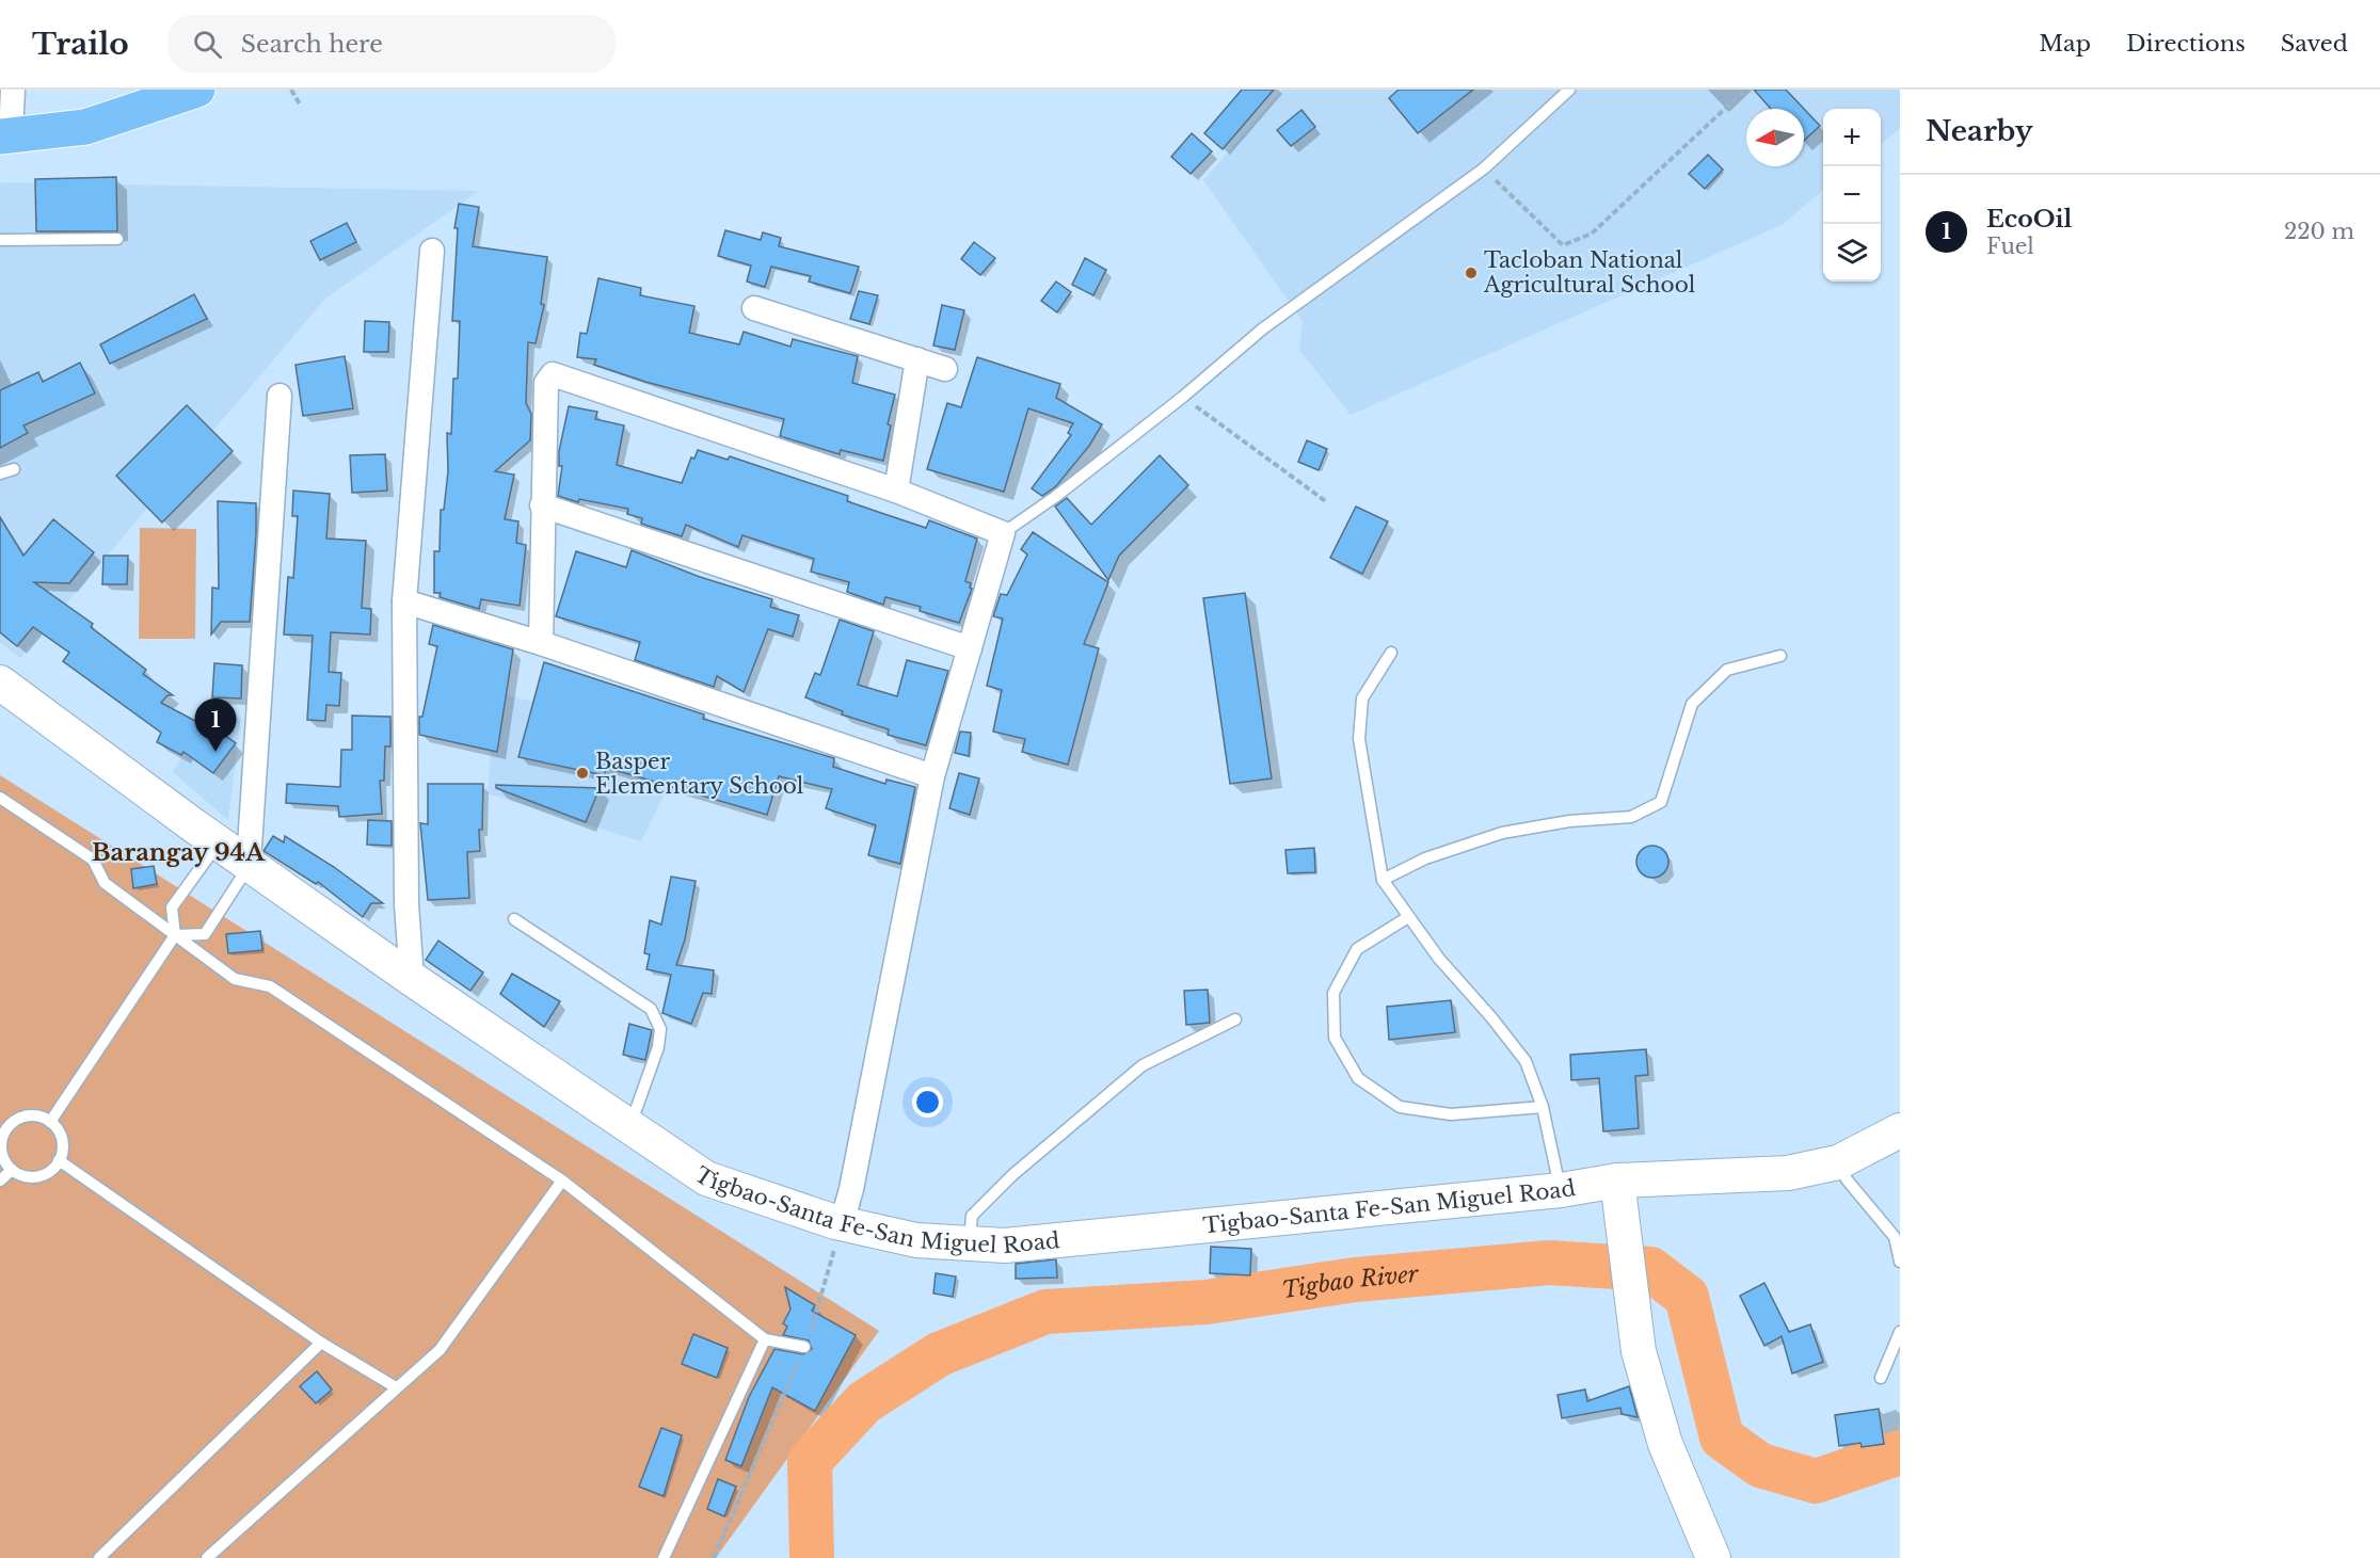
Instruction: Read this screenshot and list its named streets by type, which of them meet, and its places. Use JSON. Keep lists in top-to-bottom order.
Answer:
{
  "streets": {
    "main road": ["Tigbao-Santa Fe-San Miguel Road"]
  },
  "districts": ["Barangay 94A"],
  "water": ["Tigbao River"],
  "places": ["Tacloban National Agricultural School", "Basper Elementary School"],
  "north": "left",
  "page": {
    "header": "Trailo",
    "search": "Search here",
    "nav": ["Map", "Directions", "Saved"],
    "heading": "Nearby",
    "map_buttons": ["+", "−"],
    "list": [
      {
        "mark": "1",
        "name": "EcoOil",
        "note": "Fuel",
        "value": "220 m"
      }
    ],
    "pins": "1"
  }
}
